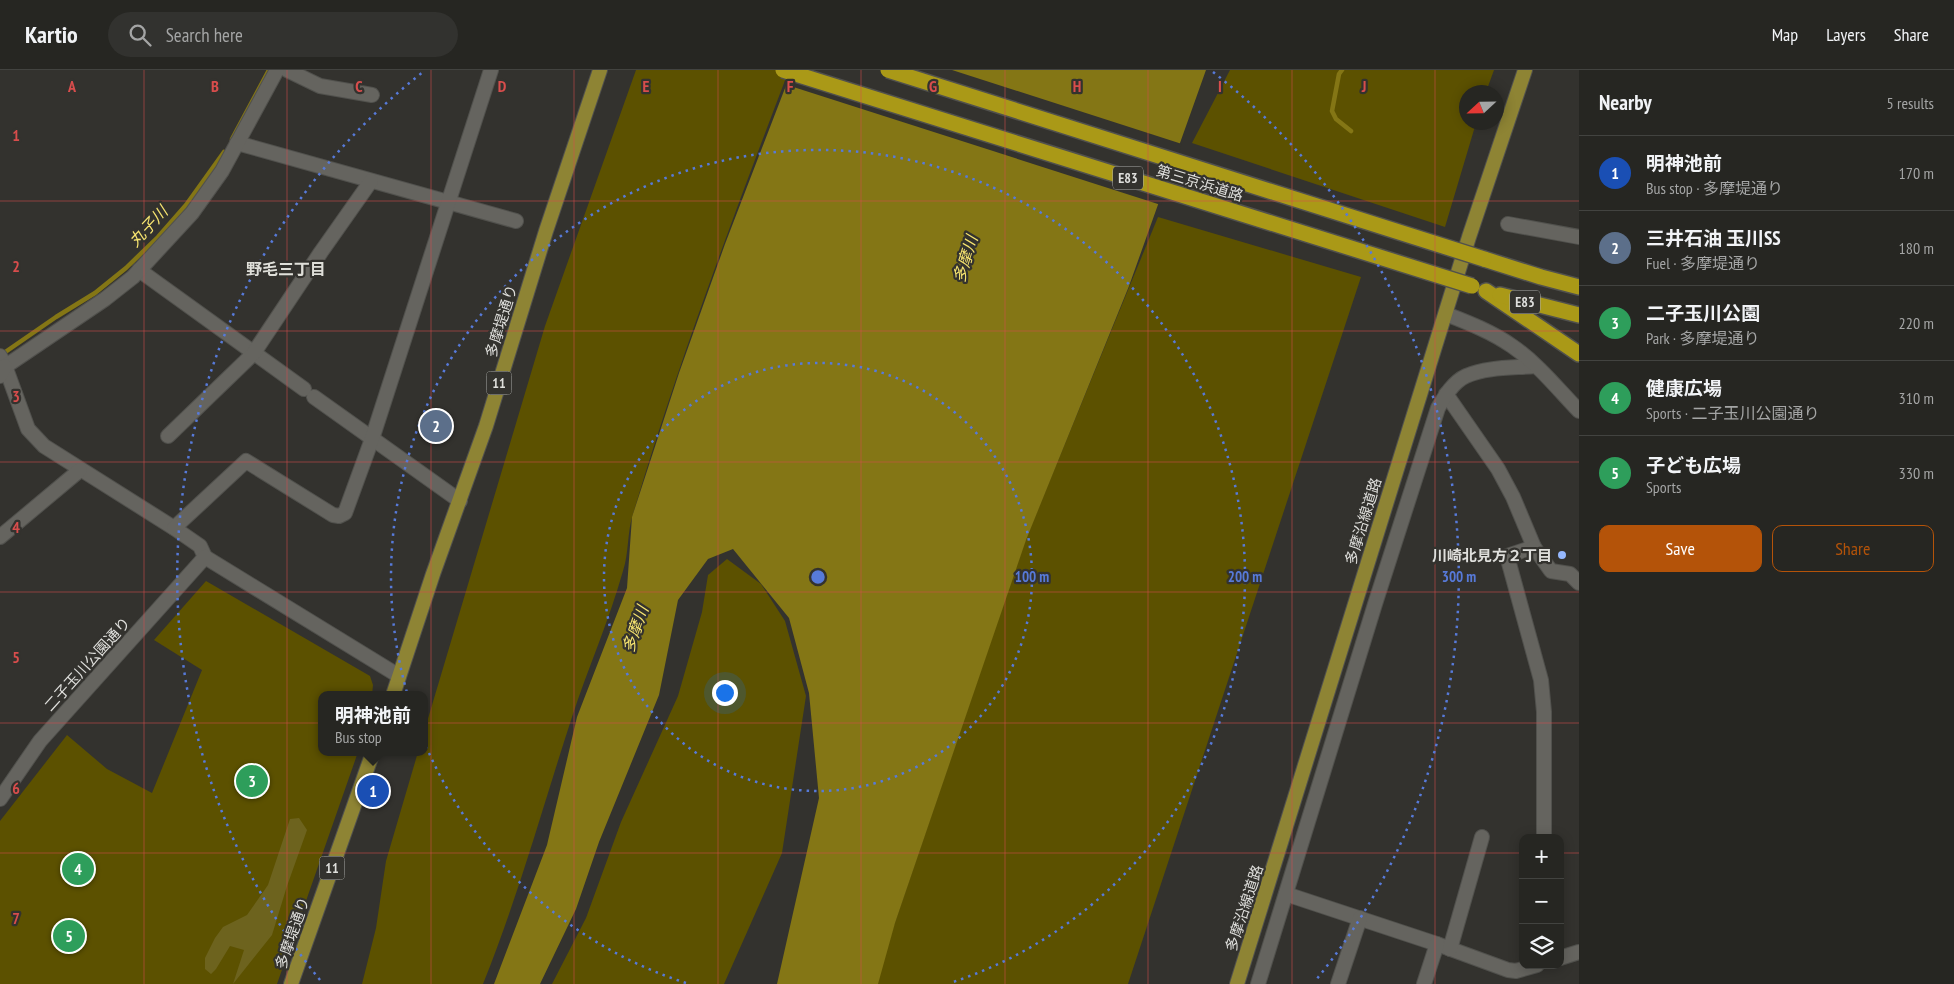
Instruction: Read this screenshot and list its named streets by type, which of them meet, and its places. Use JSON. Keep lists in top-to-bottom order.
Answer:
{
  "streets": {
    "highway": ["E83", "第三京浜道路"],
    "main road": ["多摩堤通り", "11", "多摩沿線道路"],
    "street": ["二子玉川公園通り"]
  },
  "districts": ["野毛三丁目"],
  "water": ["丸子川", "多摩川"],
  "places": ["川崎北見方２丁目"],
  "north": "left",
  "page": {
    "header": "Kartio",
    "search": "Search here",
    "nav": ["Map", "Layers", "Share"],
    "heading": ["Nearby", "5 results"],
    "list": [
      {
        "mark": "1",
        "name": "明神池前",
        "note": "Bus stop · 多摩堤通り",
        "value": "170 m"
      },
      {
        "mark": "2",
        "name": "三井石油 玉川SS",
        "note": "Fuel · 多摩堤通り",
        "value": "180 m"
      },
      {
        "mark": "3",
        "name": "二子玉川公園",
        "note": "Park · 多摩堤通り",
        "value": "220 m"
      },
      {
        "mark": "4",
        "name": "健康広場",
        "note": "Sports · 二子玉川公園通り",
        "value": "310 m"
      },
      {
        "mark": "5",
        "name": "子ども広場",
        "note": "Sports",
        "value": "330 m"
      }
    ],
    "pins": [
      "2",
      "3",
      "1",
      "4",
      "5"
    ],
    "buttons": ["Save", "Share"],
    "popup": ["明神池前", "Bus stop"],
    "map_buttons": ["+", "−"]
  },
  "grid": {
    "columns": [
      "A",
      "B",
      "C",
      "D",
      "E",
      "F",
      "G",
      "H",
      "I",
      "J"
    ],
    "rows": [
      "1",
      "2",
      "3",
      "4",
      "5",
      "6",
      "7"
    ]
  },
  "rings": ["100 m", "200 m", "300 m"]
}
